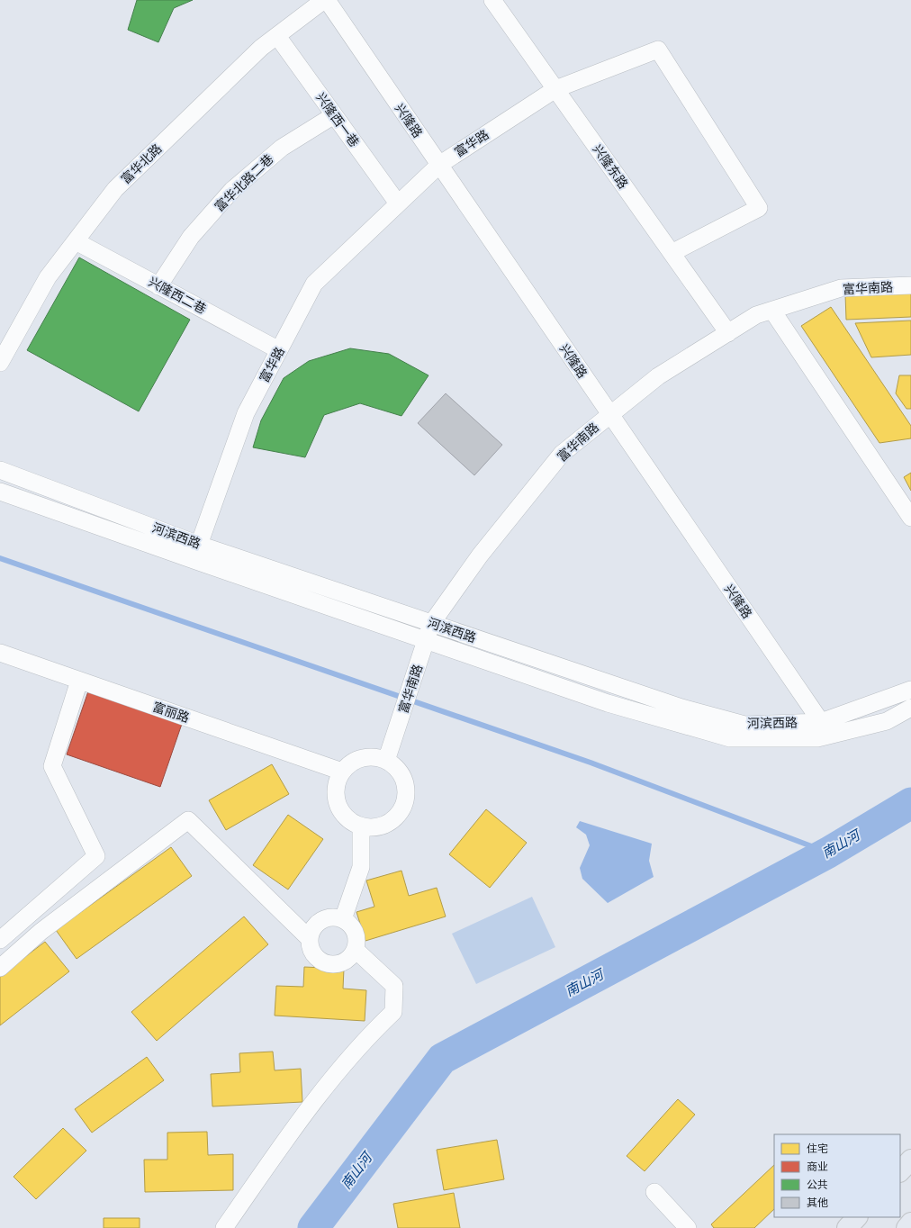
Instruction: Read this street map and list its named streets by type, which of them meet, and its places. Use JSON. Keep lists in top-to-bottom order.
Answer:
{
  "streets": {
    "street": [
      "兴隆西一巷",
      "兴隆路",
      "富华路",
      "富华北路",
      "兴隆东路",
      "富华北路二巷",
      "富华南路",
      "兴隆西二巷",
      "河滨西路",
      "富丽路"
    ]
  },
  "crossings": [
    ["兴隆西一巷", "富华路"],
    ["兴隆西一巷", "富华北路"],
    ["兴隆西一巷", "富华北路二巷"],
    ["兴隆路", "富华路"],
    ["兴隆路", "富华北路"],
    ["兴隆路", "富华南路"],
    ["兴隆路", "河滨西路"],
    ["富华路", "兴隆东路"],
    ["富华路", "兴隆西二巷"],
    ["富华路", "河滨西路"],
    ["富华北路", "兴隆西二巷"],
    ["兴隆东路", "富华南路"],
    ["富华北路二巷", "兴隆西二巷"],
    ["富华南路", "河滨西路"],
    ["富华南路", "富丽路"]
  ],
  "water": ["南山河"],
  "legend": [
    "住宅",
    "商业",
    "公共",
    "其他"
  ]
}
